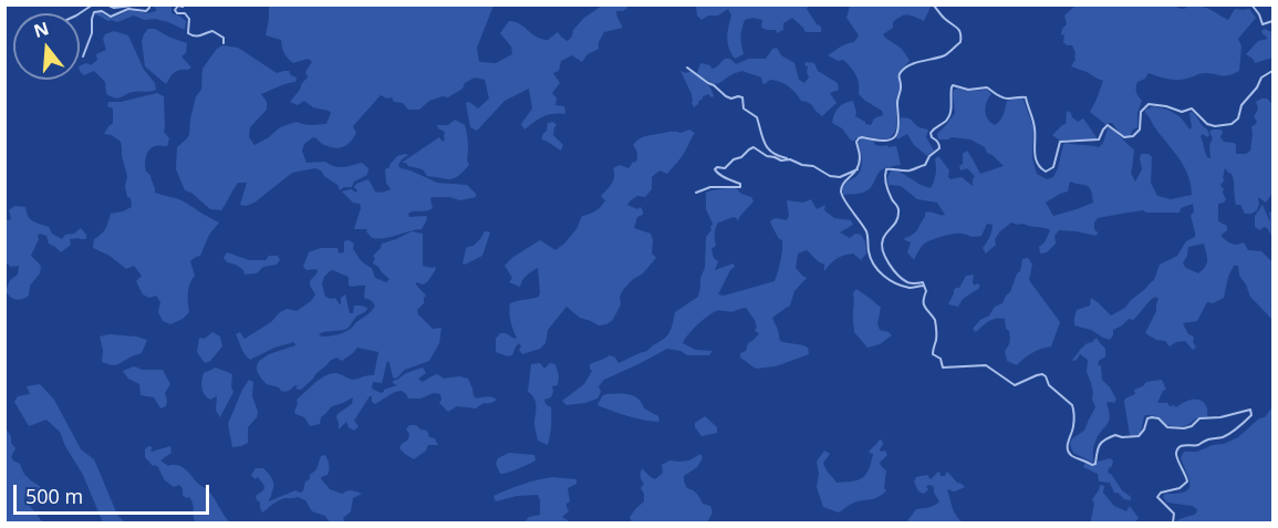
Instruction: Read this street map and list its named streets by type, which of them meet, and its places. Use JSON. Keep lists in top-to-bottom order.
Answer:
{
  "scale_bar": "500 m",
  "north": "top"
}
